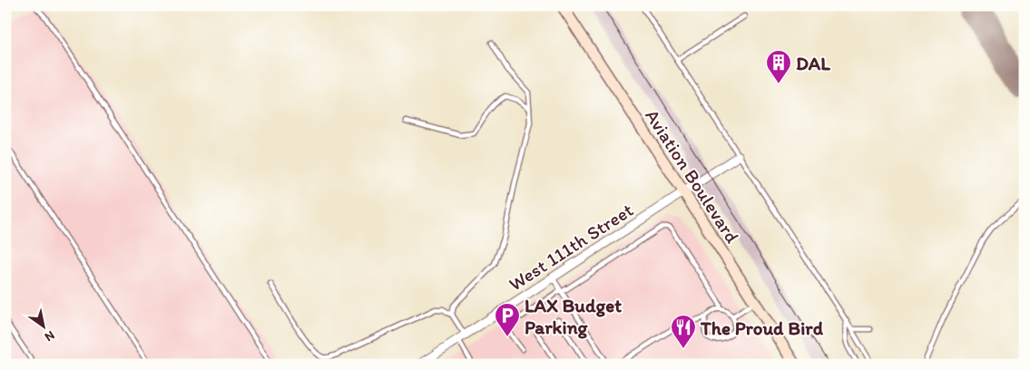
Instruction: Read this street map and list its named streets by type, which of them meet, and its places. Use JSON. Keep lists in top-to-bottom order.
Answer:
{
  "streets": {
    "main road": ["Aviation Boulevard"],
    "street": ["West 111th Street"]
  },
  "crossings": [
    ["Aviation Boulevard", "West 111th Street"]
  ],
  "places": {
    "building": ["DAL"],
    "parking": ["LAX Budget Parking"],
    "restaurant": ["The Proud Bird"]
  },
  "north": "bottom right"
}
